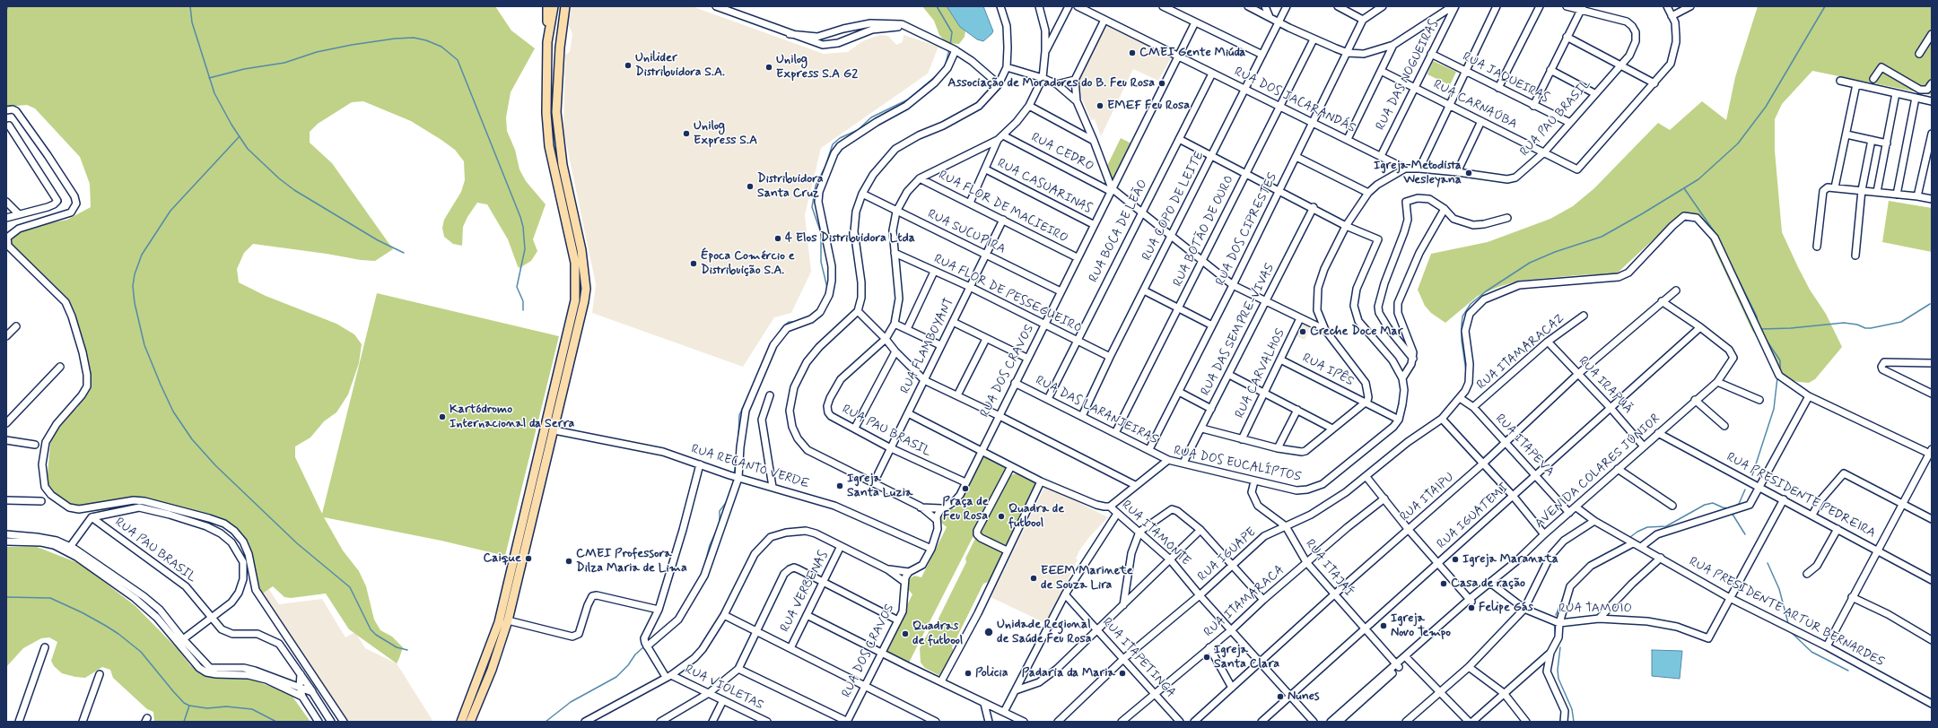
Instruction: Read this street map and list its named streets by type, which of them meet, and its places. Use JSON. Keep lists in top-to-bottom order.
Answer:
{
  "streets": {
    "street": [
      "RUA DAS NOGUEIRAS",
      "RUA JAQUEIRAS",
      "RUA DOS JACARANDÁS",
      "RUA CARNAÚBA",
      "RUA PAU BRASIL",
      "RUA CEDRO",
      "RUA CASUARINAS",
      "RUA COPO DE LEITE",
      "RUA FLOR DE MACIEIRO",
      "RUA DOS CIPRESTES",
      "RUA BOCA DE LEÃO",
      "RUA BOTÃO DE OURO",
      "RUA SUCUPIRA",
      "RUA FLOR DE PESSEGUEIRO",
      "RUA DAS SEMPRE-VIVAS",
      "RUA FLAMBOYANT",
      "RUA ITAMARACAZ",
      "RUA IPÊS",
      "RUA DOS CRAVOS",
      "RUA CARVALHOS",
      "RUA IRAPUÃ",
      "RUA DAS LARANJEIRAS",
      "RUA ITAPEVA",
      "RUA DOS EUCALÍPTOS",
      "RUA RECANTO VERDE",
      "AVENIDA COLARES JÚNIOR",
      "RUA PRESIDENTE PEDREIRA",
      "RUA ITAIPU",
      "RUA IGUATEMI",
      "RUA ITAMONTE",
      "RUA IGUAPE",
      "RUA ITAJAÍ",
      "RUA VERBENAS",
      "RUA ITAMARACA",
      "RUA TAMOIO",
      "RUA PRESIDENTE ARTUR BERNARDES",
      "RUA ITAPETINGA",
      "RUA VIOLETAS"
    ]
  },
  "crossings": [
    ["RUA DAS NOGUEIRAS", "RUA JAQUEIRAS"],
    ["RUA DAS NOGUEIRAS", "RUA DOS JACARANDÁS"],
    ["RUA DAS NOGUEIRAS", "RUA CARNAÚBA"],
    ["RUA JAQUEIRAS", "RUA PAU BRASIL"],
    ["RUA DOS JACARANDÁS", "RUA PAU BRASIL"],
    ["RUA DOS JACARANDÁS", "RUA COPO DE LEITE"],
    ["RUA DOS JACARANDÁS", "RUA DOS CIPRESTES"],
    ["RUA DOS JACARANDÁS", "RUA BOCA DE LEÃO"],
    ["RUA DOS JACARANDÁS", "RUA BOTÃO DE OURO"],
    ["RUA DOS JACARANDÁS", "RUA DOS CRAVOS"],
    ["RUA CARNAÚBA", "RUA PAU BRASIL"],
    ["RUA PAU BRASIL", "RUA CEDRO"],
    ["RUA PAU BRASIL", "RUA FLOR DE MACIEIRO"],
    ["RUA PAU BRASIL", "RUA SUCUPIRA"],
    ["RUA PAU BRASIL", "RUA FLOR DE PESSEGUEIRO"],
    ["RUA PAU BRASIL", "RUA FLAMBOYANT"],
    ["RUA PAU BRASIL", "RUA DOS CRAVOS"],
    ["RUA CEDRO", "RUA DOS CRAVOS"],
    ["RUA CASUARINAS", "RUA DOS CRAVOS"],
    ["RUA COPO DE LEITE", "RUA FLOR DE PESSEGUEIRO"],
    ["RUA COPO DE LEITE", "RUA DAS LARANJEIRAS"],
    ["RUA FLOR DE MACIEIRO", "RUA FLAMBOYANT"],
    ["RUA FLOR DE MACIEIRO", "RUA DOS CRAVOS"],
    ["RUA DOS CIPRESTES", "RUA DAS LARANJEIRAS"],
    ["RUA BOCA DE LEÃO", "RUA FLOR DE PESSEGUEIRO"],
    ["RUA BOCA DE LEÃO", "RUA DAS LARANJEIRAS"],
    ["RUA BOTÃO DE OURO", "RUA DAS LARANJEIRAS"],
    ["RUA SUCUPIRA", "RUA FLAMBOYANT"],
    ["RUA SUCUPIRA", "RUA DOS CRAVOS"],
    ["RUA FLOR DE PESSEGUEIRO", "RUA FLAMBOYANT"],
    ["RUA FLOR DE PESSEGUEIRO", "RUA DOS CRAVOS"],
    ["RUA DAS SEMPRE-VIVAS", "RUA DOS EUCALÍPTOS"],
    ["RUA ITAMARACAZ", "RUA IRAPUÃ"],
    ["RUA ITAMARACAZ", "RUA ITAPEVA"],
    ["RUA IPÊS", "RUA CARVALHOS"],
    ["RUA IPÊS", "RUA DOS EUCALÍPTOS"],
    ["RUA DOS CRAVOS", "RUA DAS LARANJEIRAS"],
    ["RUA IRAPUÃ", "AVENIDA COLARES JÚNIOR"],
    ["RUA IRAPUÃ", "RUA ITAIPU"],
    ["RUA IRAPUÃ", "RUA IGUATEMI"],
    ["RUA DAS LARANJEIRAS", "RUA DOS EUCALÍPTOS"],
    ["RUA ITAPEVA", "AVENIDA COLARES JÚNIOR"],
    ["RUA ITAPEVA", "RUA ITAIPU"],
    ["RUA ITAPEVA", "RUA IGUATEMI"],
    ["RUA ITAPEVA", "RUA IGUAPE"],
    ["RUA DOS EUCALÍPTOS", "RUA ITAMONTE"],
    ["RUA DOS EUCALÍPTOS", "RUA ITAJAÍ"],
    ["AVENIDA COLARES JÚNIOR", "RUA PRESIDENTE PEDREIRA"],
    ["AVENIDA COLARES JÚNIOR", "RUA IGUATEMI"],
    ["AVENIDA COLARES JÚNIOR", "RUA ITAJAÍ"],
    ["AVENIDA COLARES JÚNIOR", "RUA TAMOIO"],
    ["AVENIDA COLARES JÚNIOR", "RUA PRESIDENTE ARTUR BERNARDES"],
    ["RUA ITAIPU", "RUA ITAMONTE"],
    ["RUA ITAIPU", "RUA ITAJAÍ"],
    ["RUA IGUATEMI", "RUA ITAMONTE"],
    ["RUA IGUATEMI", "RUA ITAJAÍ"],
    ["RUA ITAMONTE", "RUA IGUAPE"],
    ["RUA ITAMONTE", "RUA ITAMARACA"],
    ["RUA IGUAPE", "RUA ITAJAÍ"],
    ["RUA IGUAPE", "RUA ITAPETINGA"],
    ["RUA ITAJAÍ", "RUA ITAMARACA"],
    ["RUA ITAMARACA", "RUA ITAPETINGA"],
    ["RUA TAMOIO", "RUA PRESIDENTE ARTUR BERNARDES"]
  ],
  "places": [
    "CMEI Gente Miúda",
    "Unilider Distribuidora S.A.",
    "Unilog Express S.A G2",
    "Associação de Moradores do B. Feu Rosa",
    "EMEF Feu Rosa",
    "Unilog Express S.A",
    "Igreja Metodista Wesleyana",
    "Distribuidora Santa Cruz",
    "4 Elos Distribuidora Ltda",
    "Época Comércio e Distribuição S.A.",
    "Creche Doce Mar",
    "Kartódromo Internacional da Serra",
    "Igreja Santa Luzia",
    "Praça de Feu Rosa",
    "Quadra de futbool",
    "Caique",
    "Igreja Maranata",
    "CMEI Professora Dilza Maria de Lima",
    "EEEM Marinete de Souza Lira",
    "Casa de ração",
    "Felipe Gás",
    "Igreja Novo Tempo",
    "Unidade Regional de Saúde Feu Rosa",
    "Quadras de futbool",
    "Igreja Santa Clara",
    "Policia",
    "Padaria da Maria",
    "Nunes"
  ]
}
